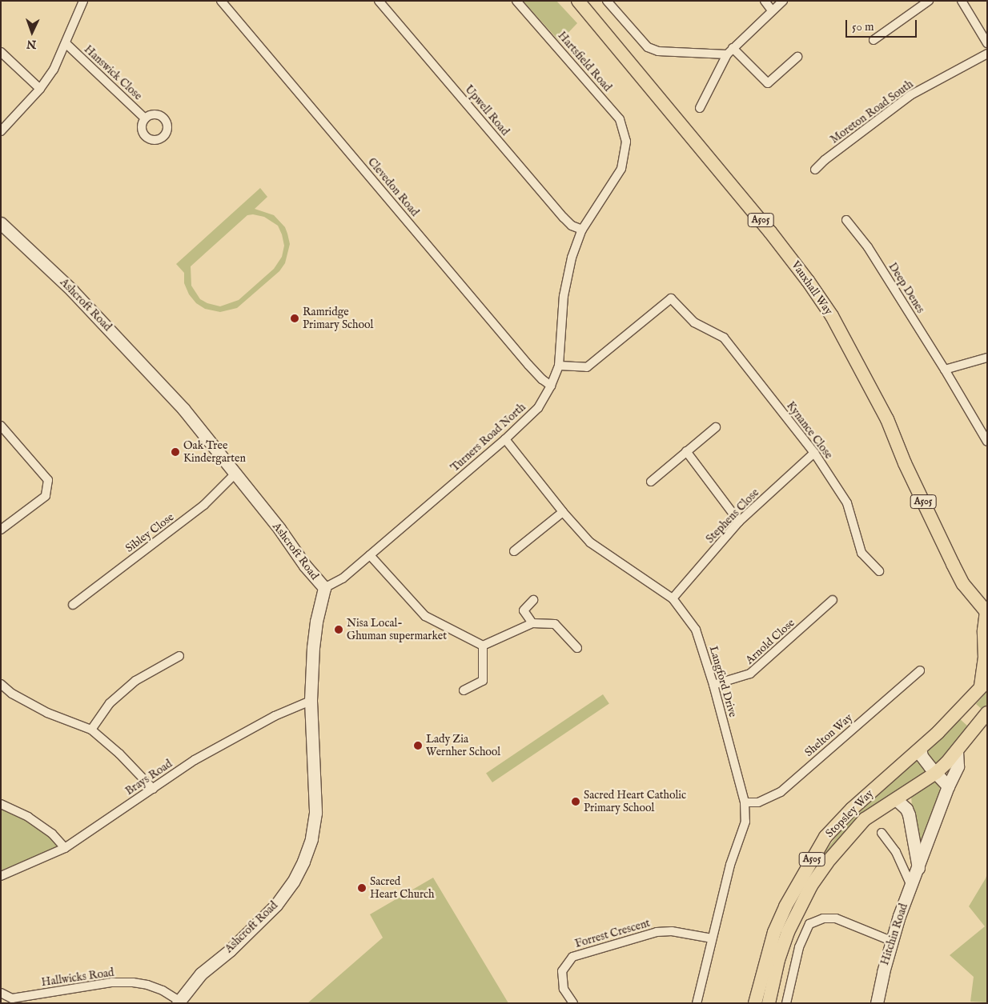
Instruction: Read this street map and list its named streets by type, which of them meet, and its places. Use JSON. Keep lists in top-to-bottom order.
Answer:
{
  "streets": {
    "main road": ["A505", "Vauxhall Way", "Stopsley Way"],
    "street": [
      "Hartsfield Road",
      "Hanswick Close",
      "Upwell Road",
      "Moreton Road South",
      "Clevedon Road",
      "Deep Denes",
      "Ashcroft Road",
      "Kynance Close",
      "Turners Road North",
      "Stephens Close",
      "Sibley Close",
      "Arnold Close",
      "Langford Drive",
      "Shelton Way",
      "Brays Road",
      "Forrest Crescent",
      "Hitchin Road",
      "Hallwicks Road"
    ]
  },
  "crossings": [
    ["Hartsfield Road", "Turners Road North"],
    ["Upwell Road", "Turners Road North"],
    ["Clevedon Road", "Turners Road North"],
    ["A505", "Vauxhall Way"],
    ["A505", "Stopsley Way"],
    ["Ashcroft Road", "Turners Road North"],
    ["Ashcroft Road", "Sibley Close"],
    ["Ashcroft Road", "Brays Road"],
    ["Ashcroft Road", "Hallwicks Road"],
    ["Kynance Close", "Turners Road North"],
    ["Kynance Close", "Stephens Close"],
    ["Turners Road North", "Langford Drive"],
    ["Stephens Close", "Langford Drive"],
    ["Arnold Close", "Langford Drive"],
    ["Langford Drive", "Shelton Way"],
    ["Langford Drive", "Forrest Crescent"],
    ["Stopsley Way", "Hitchin Road"]
  ],
  "places": [
    "Ramridge Primary School",
    "Oak Tree Kindergarten",
    "Nisa Local- Ghuman supermarket",
    "Lady Zia Wernher School",
    "Sacred Heart Catholic Primary School",
    "Sacred Heart Church"
  ],
  "scale_bar": "50 m",
  "north": "bottom"
}
